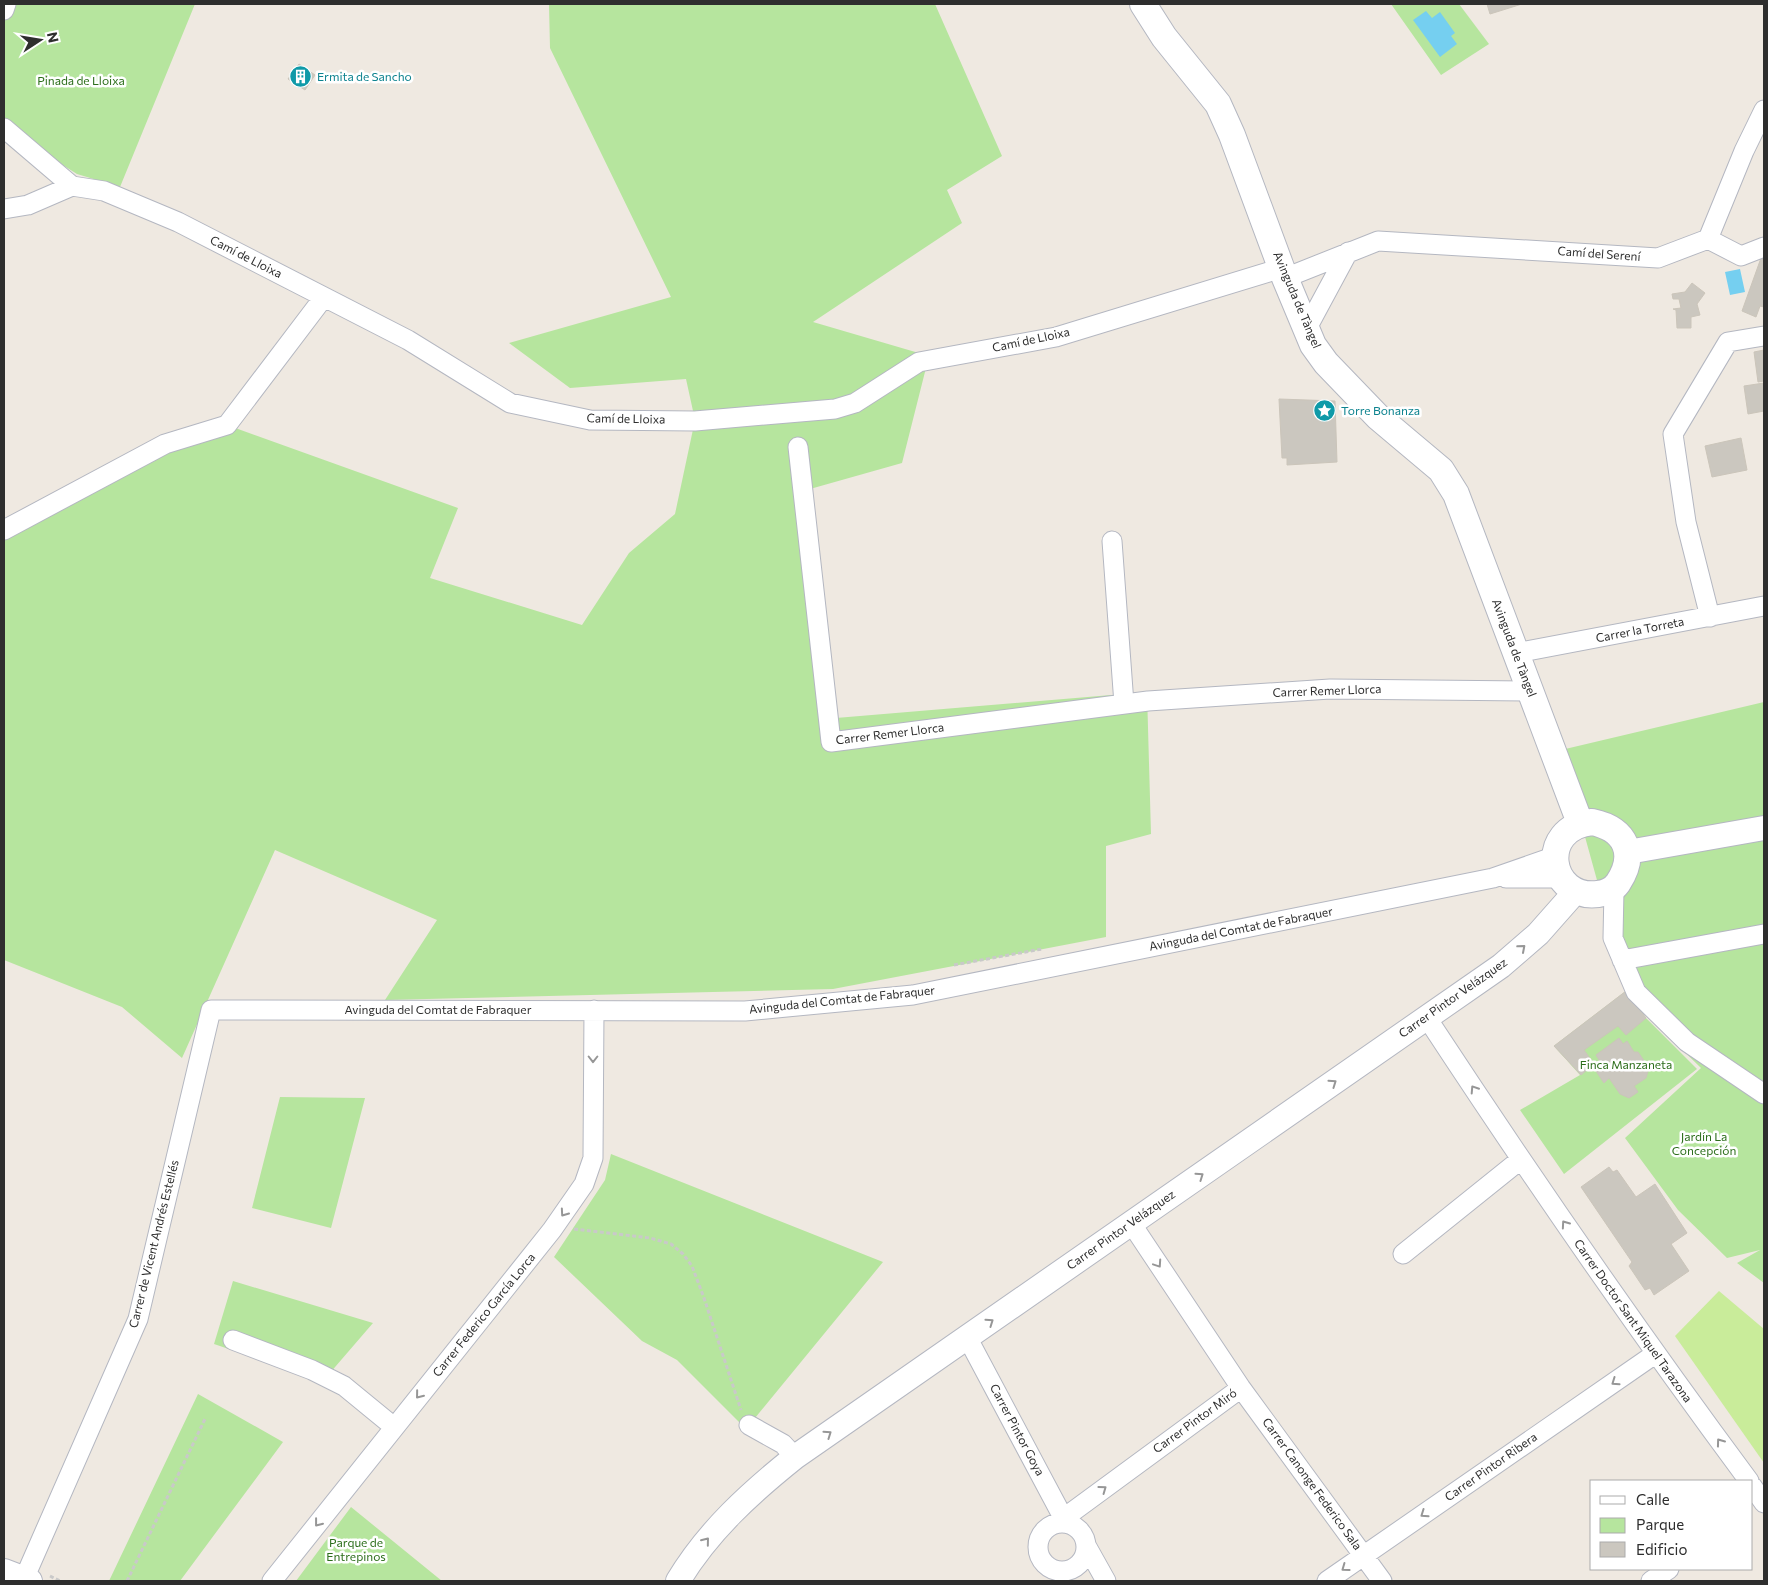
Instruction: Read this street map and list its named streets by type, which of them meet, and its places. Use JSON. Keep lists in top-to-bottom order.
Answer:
{
  "streets": {
    "main road": ["Avinguda de Tàngel"],
    "street": [
      "Camí del Serení",
      "Camí de Lloixa",
      "Carrer la Torreta",
      "Carrer Remer Llorca",
      "Avinguda del Comtat de Fabraquer",
      "Carrer Pintor Velázquez",
      "Carrer de Vicent Andrés Estellés",
      "Carrer Federico García Lorca",
      "Carrer Doctor Sant Miquel Tarazona",
      "Carrer Pintor Miró",
      "Carrer Pintor Goya",
      "Carrer Pintor Ribera",
      "Carrer Canonge Federico Sala"
    ]
  },
  "crossings": [
    ["Camí del Serení", "Camí de Lloixa"],
    ["Camí del Serení", "Avinguda de Tàngel"],
    ["Camí de Lloixa", "Avinguda de Tàngel"],
    ["Avinguda de Tàngel", "Carrer la Torreta"],
    ["Avinguda de Tàngel", "Carrer Remer Llorca"],
    ["Avinguda de Tàngel", "Avinguda del Comtat de Fabraquer"],
    ["Avinguda de Tàngel", "Carrer Pintor Velázquez"],
    ["Avinguda del Comtat de Fabraquer", "Carrer Pintor Velázquez"],
    ["Avinguda del Comtat de Fabraquer", "Carrer de Vicent Andrés Estellés"],
    ["Avinguda del Comtat de Fabraquer", "Carrer Federico García Lorca"],
    ["Carrer Pintor Velázquez", "Carrer Doctor Sant Miquel Tarazona"],
    ["Carrer Pintor Velázquez", "Carrer Pintor Miró"],
    ["Carrer Pintor Velázquez", "Carrer Pintor Goya"],
    ["Carrer Doctor Sant Miquel Tarazona", "Carrer Pintor Ribera"],
    ["Carrer Pintor Miró", "Carrer Pintor Goya"],
    ["Carrer Pintor Miró", "Carrer Canonge Federico Sala"],
    ["Carrer Pintor Ribera", "Carrer Canonge Federico Sala"]
  ],
  "one_way": [
    "Carrer Pintor Velázquez",
    "Carrer Federico García Lorca",
    "Carrer Doctor Sant Miquel Tarazona",
    "Carrer Pintor Ribera"
  ],
  "parks": [
    "Pinada de Lloixa",
    "Finca Manzaneta",
    "Jardín La Concepción",
    "Parque de Entrepinos"
  ],
  "places": {
    "building": ["Ermita de Sancho"],
    "place": ["Torre Bonanza"]
  },
  "legend": ["Calle", "Parque", "Edificio"],
  "north": "right"
}
